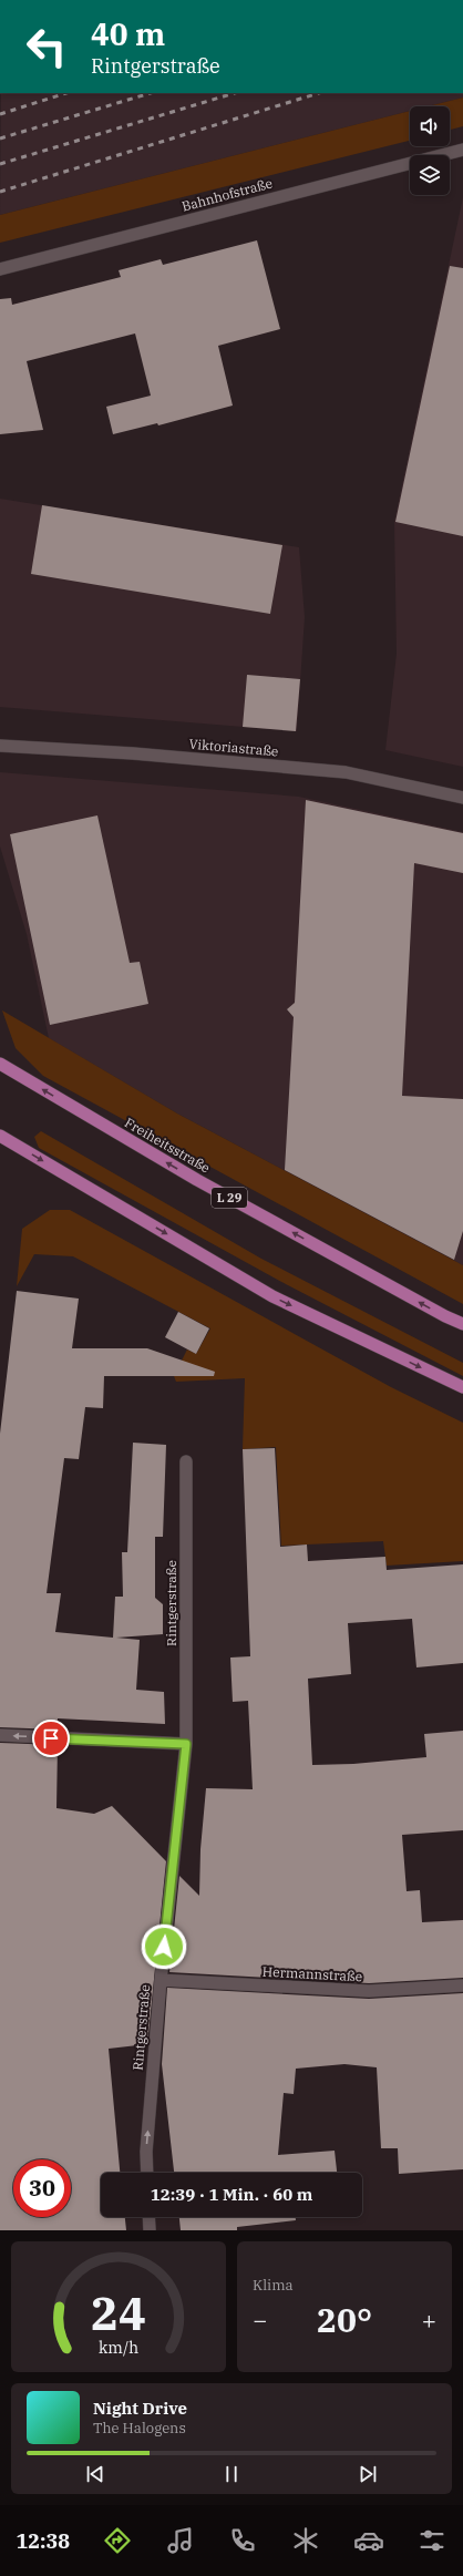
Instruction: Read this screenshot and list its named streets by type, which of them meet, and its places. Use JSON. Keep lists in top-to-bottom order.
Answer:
{
  "streets": {
    "main road": ["Freiheitsstraße", "L 29"],
    "street": [
      "Bahnhofstraße",
      "Viktoriastraße",
      "Rintgerstraße",
      "Hermannstraße"
    ]
  },
  "crossings": [
    ["Rintgerstraße", "Hermannstraße"]
  ],
  "page": {
    "turn": ["40 m", "Rintgerstraße"],
    "limit": "30",
    "trip": "12:39 · 1 Min. · 60 m",
    "tile": "Klima",
    "heat": ["−", "20°", "+"],
    "song": ["Night Drive", "The Halogens"],
    "tabs": "12:38",
    "gauge": ["24", "km/h"]
  }
}
